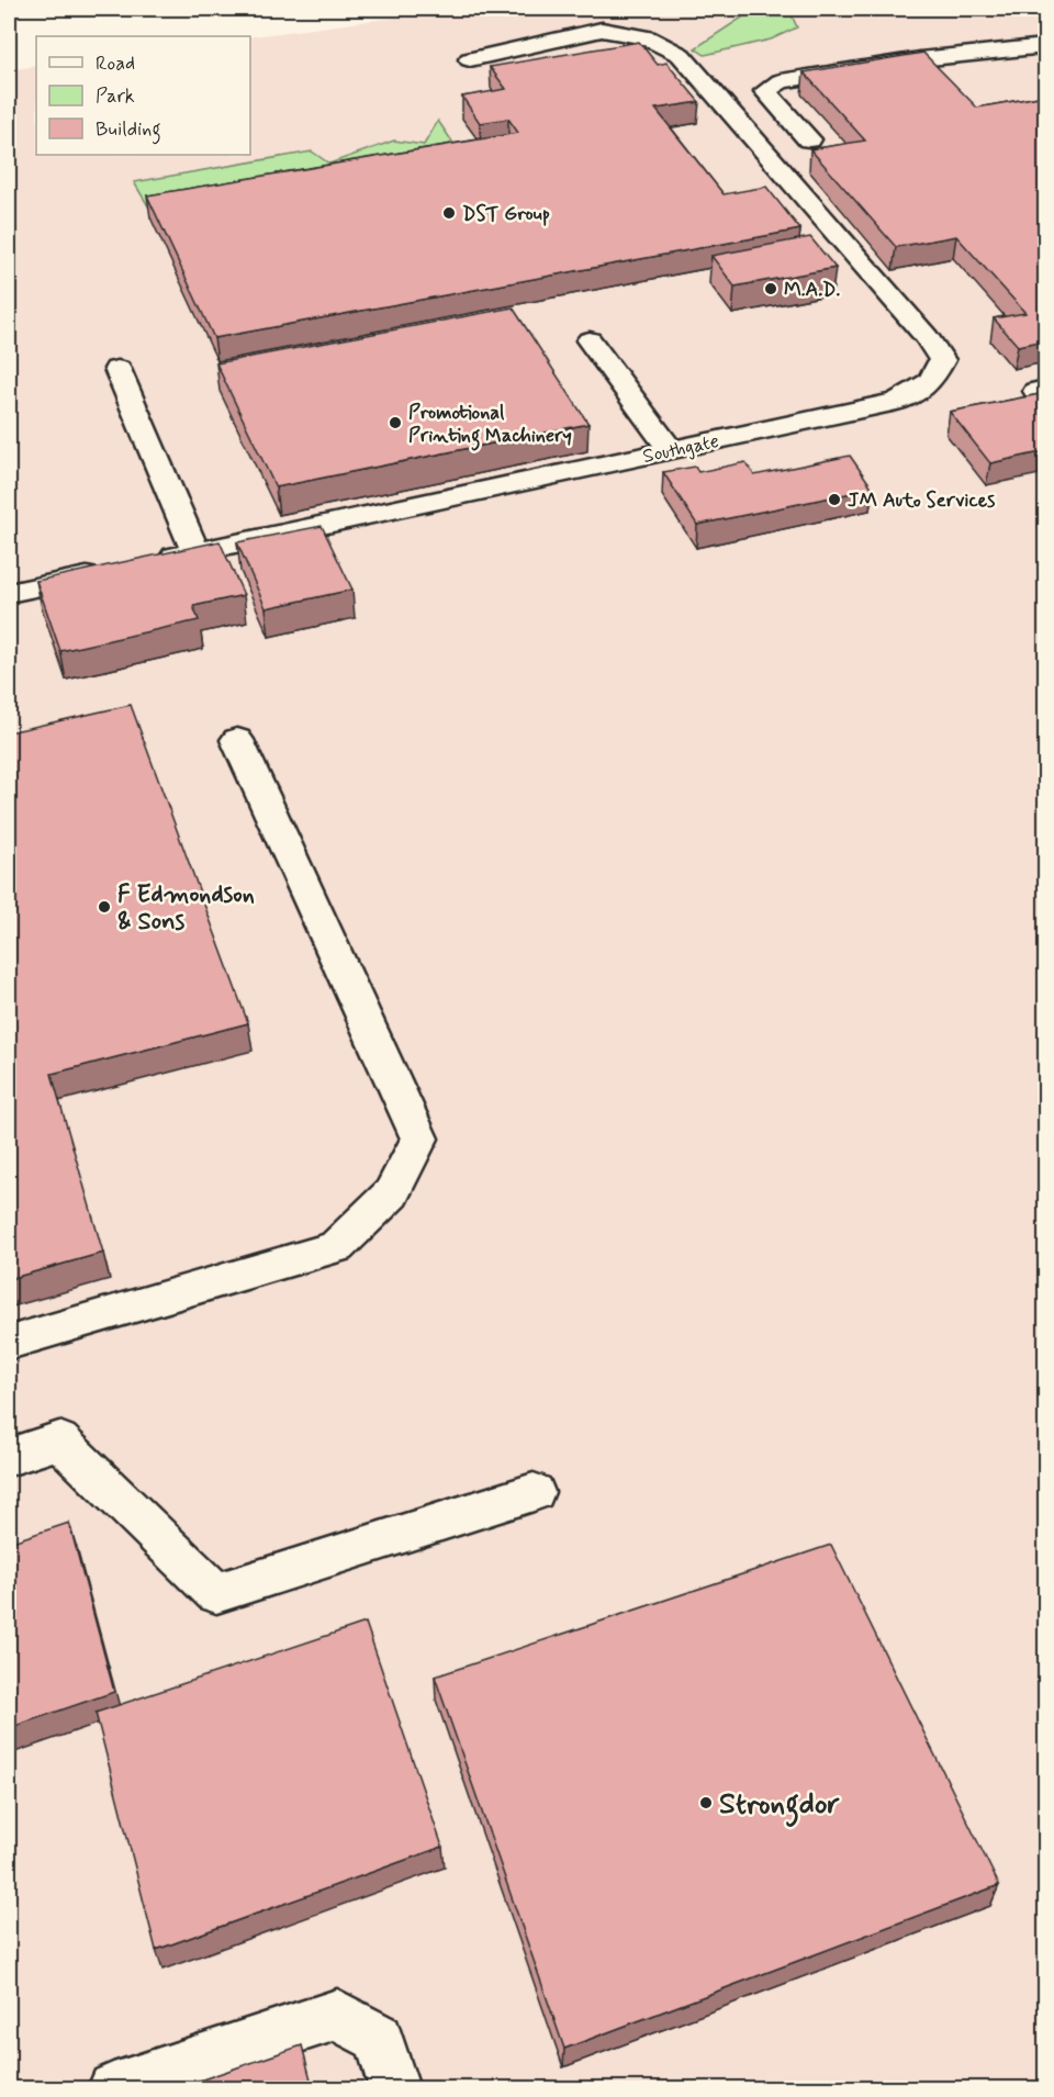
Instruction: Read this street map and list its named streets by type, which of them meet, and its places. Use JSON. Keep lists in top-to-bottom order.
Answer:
{
  "streets": {
    "street": ["Southgate"]
  },
  "places": [
    "DST Group",
    "M.A.D.",
    "Promotional Printing Machinery",
    "JM Auto Services",
    "F Edmondson & Sons",
    "Strongdor"
  ],
  "legend": ["Road", "Park", "Building"]
}
